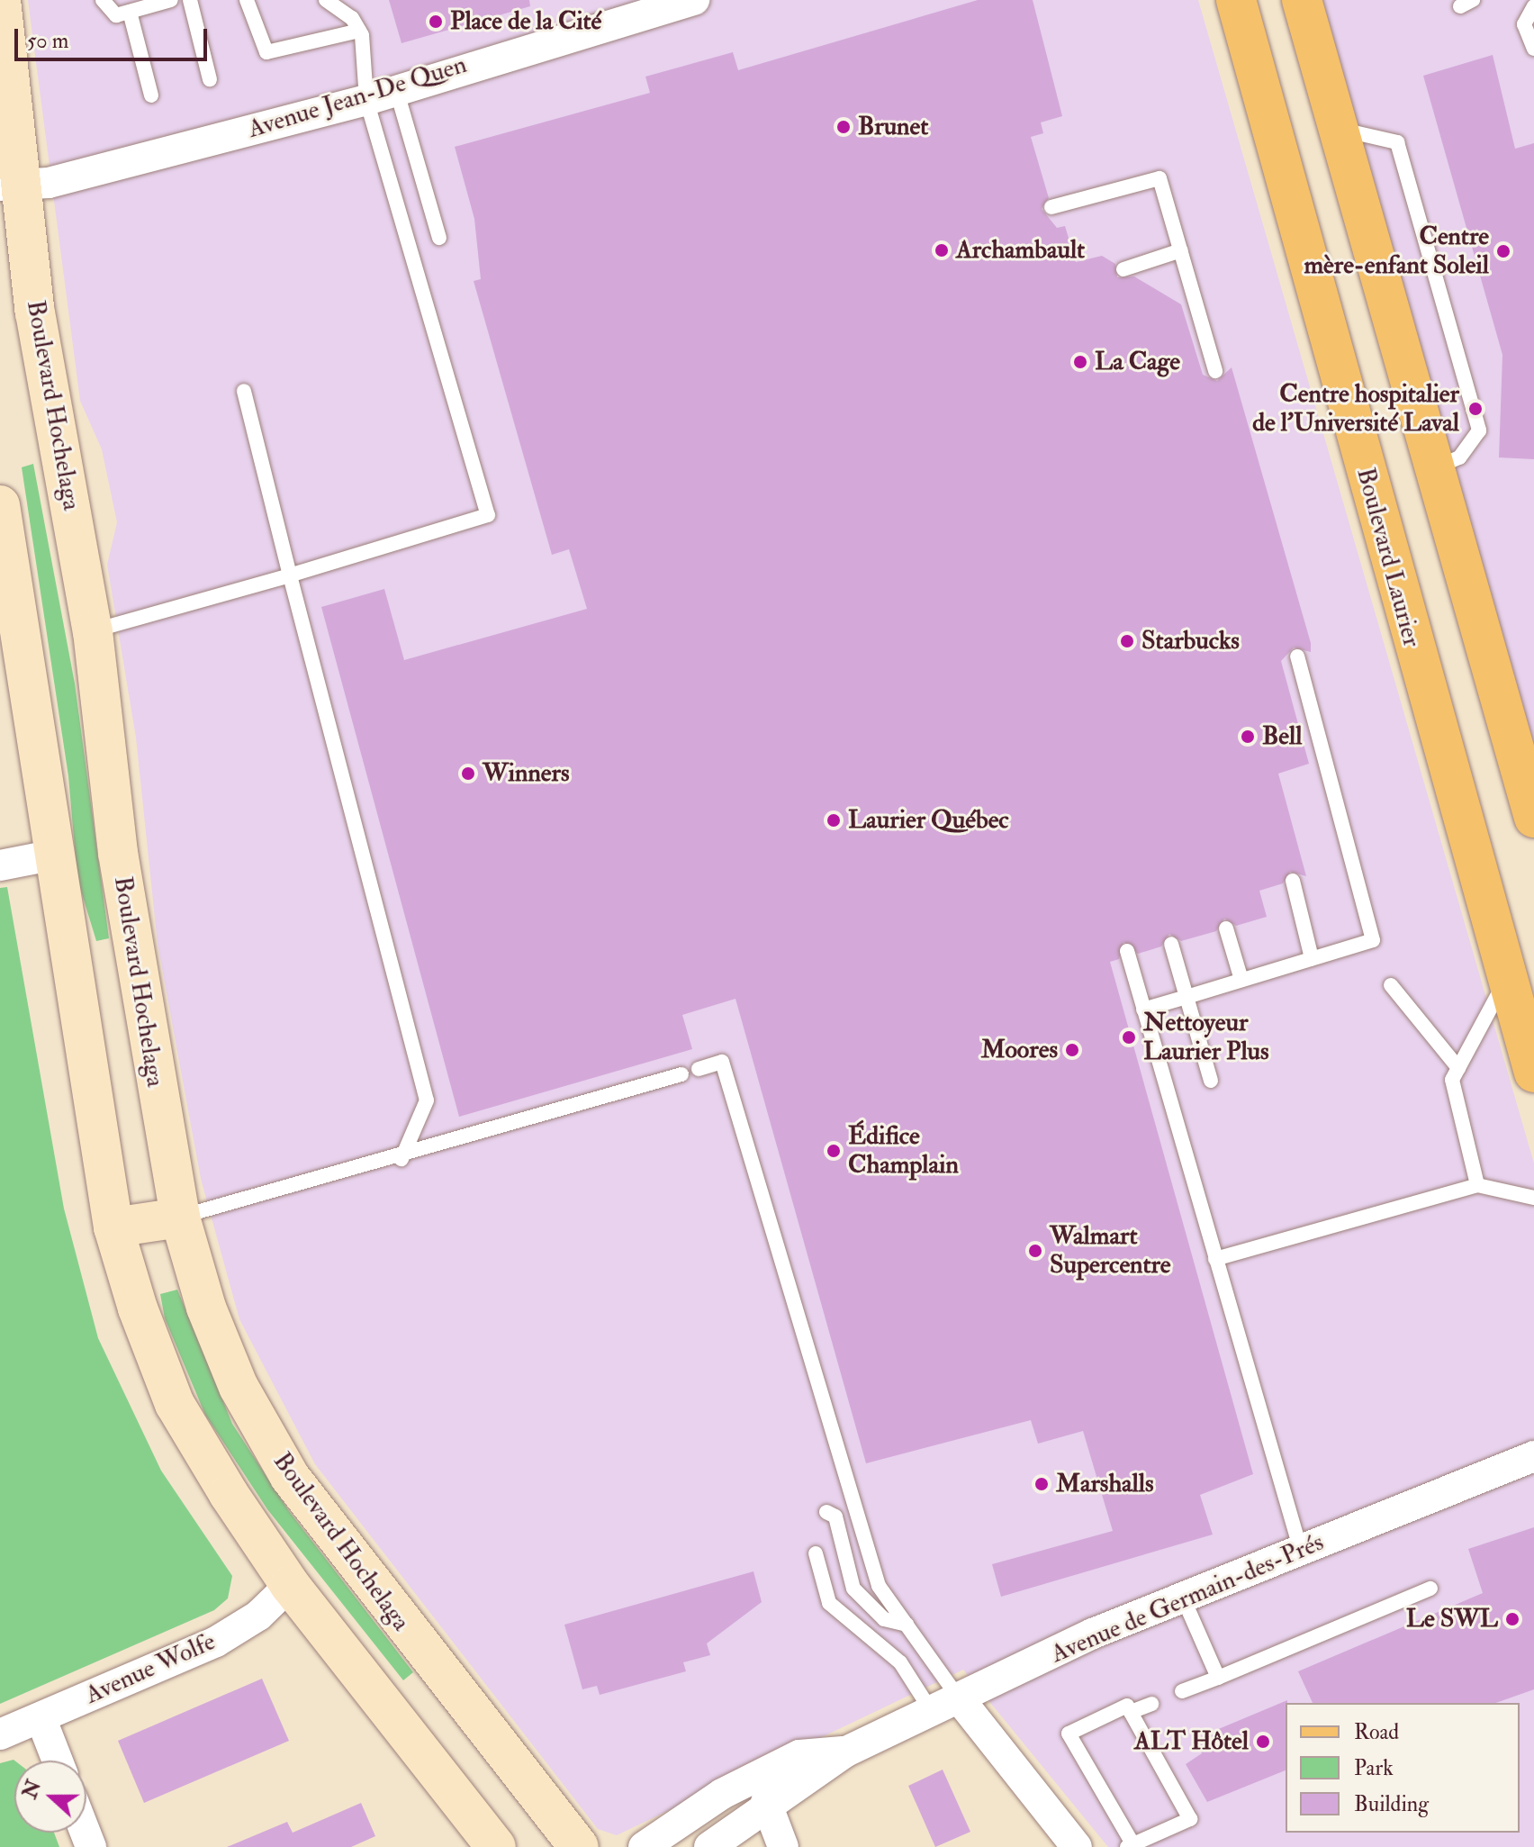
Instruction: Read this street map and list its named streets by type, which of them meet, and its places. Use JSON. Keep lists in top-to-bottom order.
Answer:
{
  "streets": {
    "main road": ["Boulevard Hochelaga", "Boulevard Laurier"],
    "street": ["Avenue Jean-De Quen", "Avenue de Germain-des-Prés", "Avenue Wolfe"]
  },
  "crossings": [
    ["Avenue Jean-De Quen", "Boulevard Hochelaga"]
  ],
  "places": [
    "Place de la Cité",
    "Brunet",
    "Archambault",
    "Centre mère-enfant Soleil",
    "La Cage",
    "Centre hospitalier de l'Université Laval",
    "Starbucks",
    "Bell",
    "Winners",
    "Laurier Québec",
    "Nettoyeur Laurier Plus",
    "Moores",
    "Édifice Champlain",
    "Walmart Supercentre",
    "Marshalls",
    "Le SWL",
    "ALT Hôtel"
  ],
  "legend": ["Road", "Park", "Building"],
  "scale_bar": "50 m",
  "north": "left"
}
